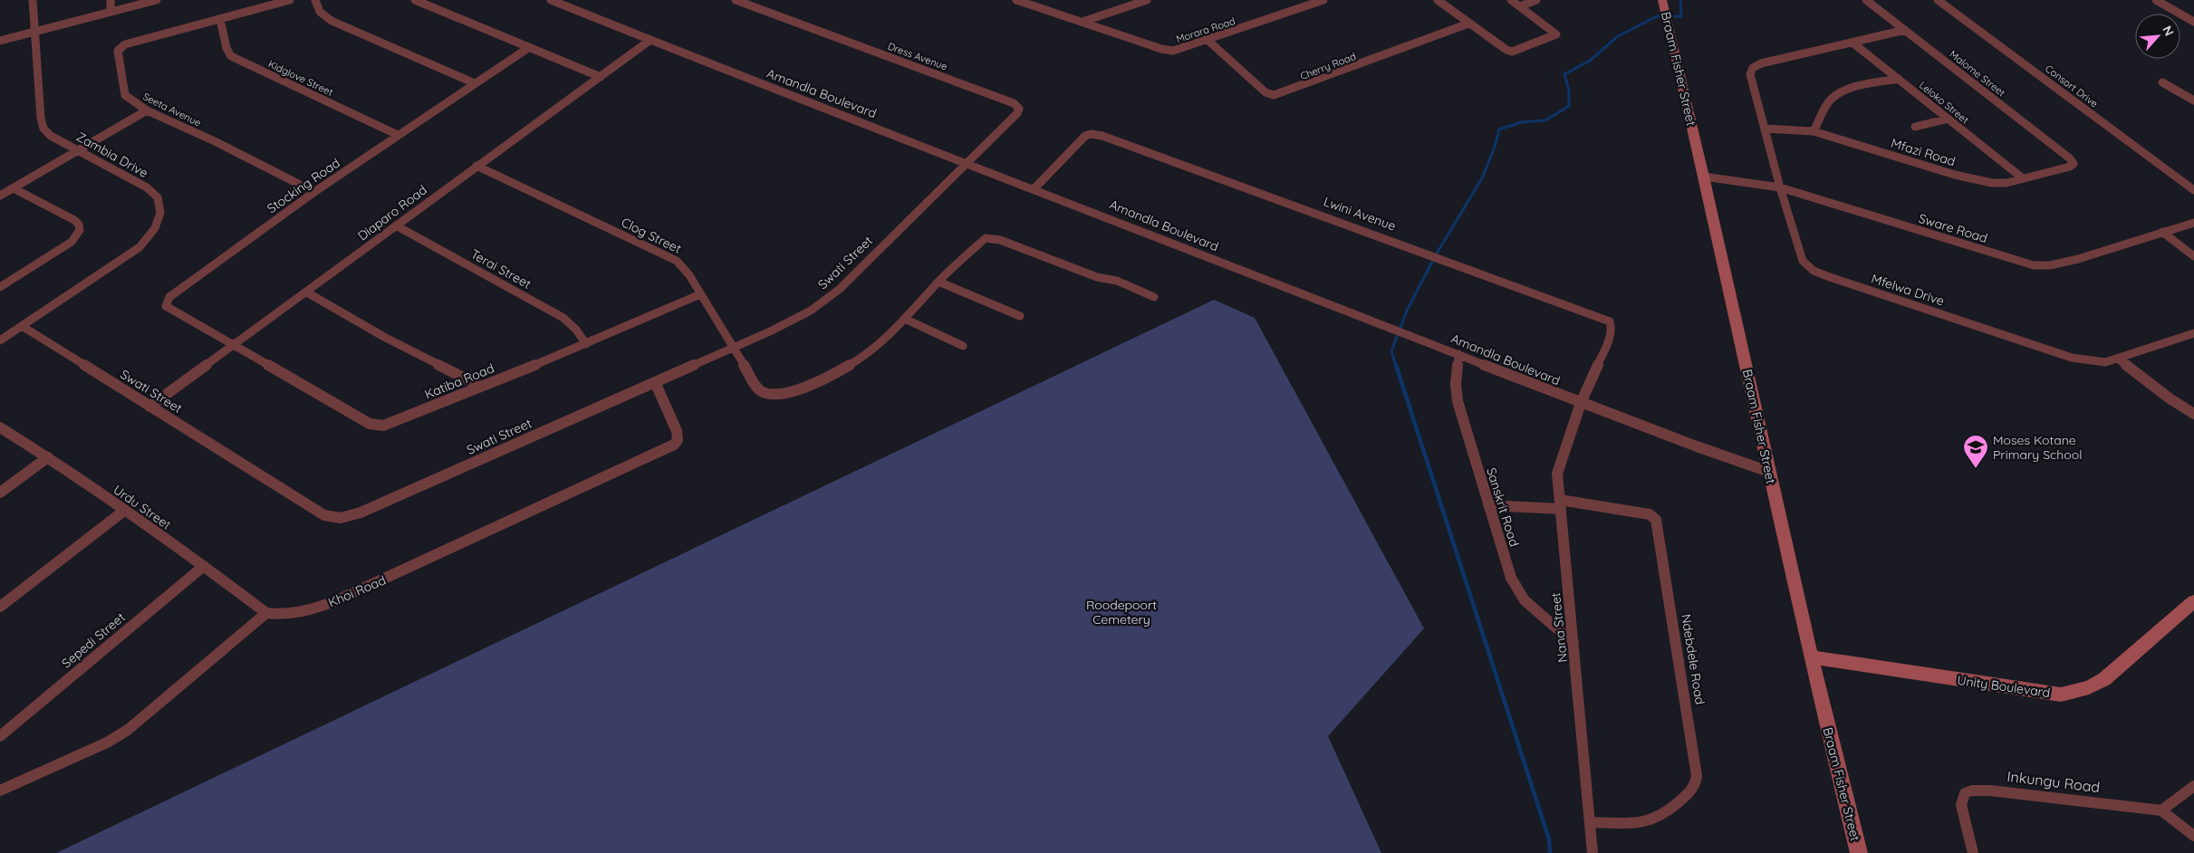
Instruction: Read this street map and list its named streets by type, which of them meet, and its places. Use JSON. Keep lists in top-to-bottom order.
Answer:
{
  "streets": {
    "street": [
      "Morara Road",
      "Dress Avenue",
      "Cherry Road",
      "Braam Fisher Street",
      "Malome Street",
      "Kidglove Street",
      "Consort Drive",
      "Amandla Boulevard",
      "Leloko Street",
      "Seeta Avenue",
      "Mfazi Road",
      "Zambia Drive",
      "Stocking Road",
      "Diaparo Road",
      "Lwini Avenue",
      "Sware Road",
      "Clog Street",
      "Swati Street",
      "Terai Street",
      "Mfelwa Drive",
      "Katiba Road",
      "Urdu Street",
      "Sanskrit Road",
      "Khoi Road",
      "Nana Street",
      "Sepedi Street",
      "Ndebdele Road",
      "Unity Boulevard",
      "Inkungu Road"
    ]
  },
  "crossings": [
    ["Morara Road", "Cherry Road"],
    ["Dress Avenue", "Amandla Boulevard"],
    ["Dress Avenue", "Swati Street"],
    ["Braam Fisher Street", "Amandla Boulevard"],
    ["Braam Fisher Street", "Sware Road"],
    ["Braam Fisher Street", "Unity Boulevard"],
    ["Malome Street", "Mfazi Road"],
    ["Kidglove Street", "Seeta Avenue"],
    ["Kidglove Street", "Stocking Road"],
    ["Amandla Boulevard", "Diaparo Road"],
    ["Amandla Boulevard", "Lwini Avenue"],
    ["Amandla Boulevard", "Swati Street"],
    ["Amandla Boulevard", "Sanskrit Road"],
    ["Amandla Boulevard", "Nana Street"],
    ["Leloko Street", "Mfazi Road"],
    ["Leloko Street", "Mfelwa Drive"],
    ["Seeta Avenue", "Stocking Road"],
    ["Mfazi Road", "Mfelwa Drive"],
    ["Zambia Drive", "Swati Street"],
    ["Stocking Road", "Diaparo Road"],
    ["Stocking Road", "Katiba Road"],
    ["Diaparo Road", "Clog Street"],
    ["Diaparo Road", "Swati Street"],
    ["Diaparo Road", "Terai Street"],
    ["Diaparo Road", "Katiba Road"],
    ["Lwini Avenue", "Nana Street"],
    ["Sware Road", "Mfelwa Drive"],
    ["Clog Street", "Swati Street"],
    ["Clog Street", "Katiba Road"],
    ["Swati Street", "Khoi Road"],
    ["Terai Street", "Katiba Road"],
    ["Urdu Street", "Khoi Road"],
    ["Urdu Street", "Sepedi Street"],
    ["Sanskrit Road", "Nana Street"],
    ["Sanskrit Road", "Ndebdele Road"],
    ["Nana Street", "Ndebdele Road"]
  ],
  "parks": ["Roodepoort Cemetery"],
  "places": {
    "school or university": ["Moses Kotane Primary School"]
  },
  "north": "top right"
}
